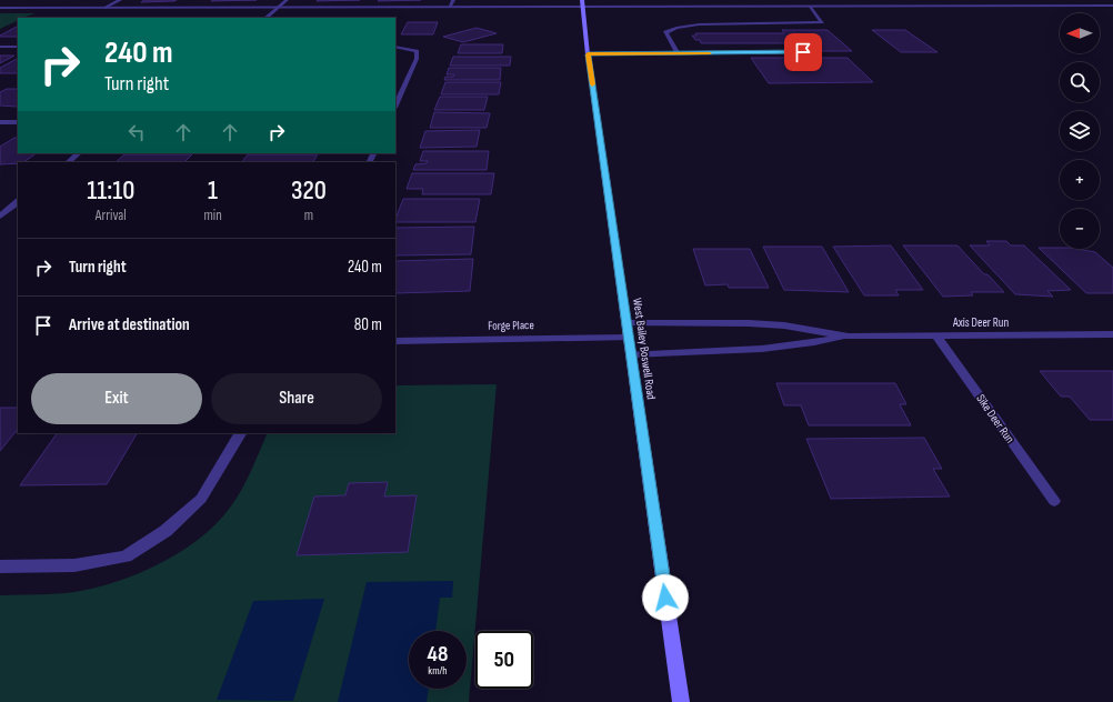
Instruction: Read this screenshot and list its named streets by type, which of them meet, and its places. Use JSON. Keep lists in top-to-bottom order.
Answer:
{
  "streets": {
    "main road": ["West Bailey Boswell Road"],
    "street": ["Axis Deer Run", "Forge Place", "Sike Deer Run"]
  },
  "crossings": [
    ["Axis Deer Run", "West Bailey Boswell Road"],
    ["Axis Deer Run", "Sike Deer Run"],
    ["Forge Place", "West Bailey Boswell Road"]
  ],
  "north": "left",
  "page": {
    "map_buttons": ["+", "−"],
    "turn": ["240 m", "Turn right"],
    "eta": [
      "11:10",
      "Arrival",
      "1",
      "min",
      "320",
      "m"
    ],
    "list": [
      {
        "name": "Turn right",
        "value": "240 m"
      },
      {
        "name": "Arrive at destination",
        "value": "80 m"
      }
    ],
    "buttons": ["Exit", "Share"],
    "speed": "48 km/h",
    "limit": "50"
  }
}
